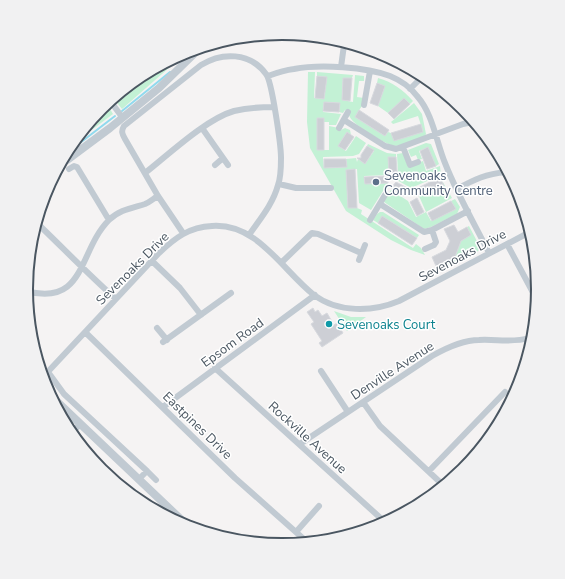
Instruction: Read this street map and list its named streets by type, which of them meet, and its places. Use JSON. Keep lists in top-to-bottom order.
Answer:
{
  "streets": {
    "street": [
      "Sevenoaks Drive",
      "Epsom Road",
      "Denville Avenue",
      "Eastpines Drive",
      "Rockville Avenue"
    ]
  },
  "crossings": [
    ["Sevenoaks Drive", "Epsom Road"],
    ["Sevenoaks Drive", "Eastpines Drive"],
    ["Epsom Road", "Eastpines Drive"],
    ["Epsom Road", "Rockville Avenue"],
    ["Denville Avenue", "Rockville Avenue"]
  ],
  "places": ["Sevenoaks Community Centre", "Sevenoaks Court"]
}
